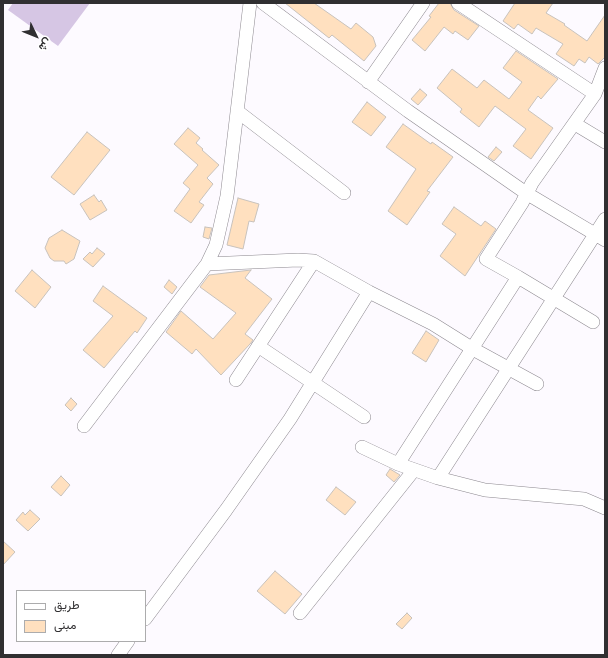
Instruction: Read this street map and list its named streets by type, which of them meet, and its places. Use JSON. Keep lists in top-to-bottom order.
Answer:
{
  "legend": ["طريق", "مبنى"],
  "north": "bottom right"
}
